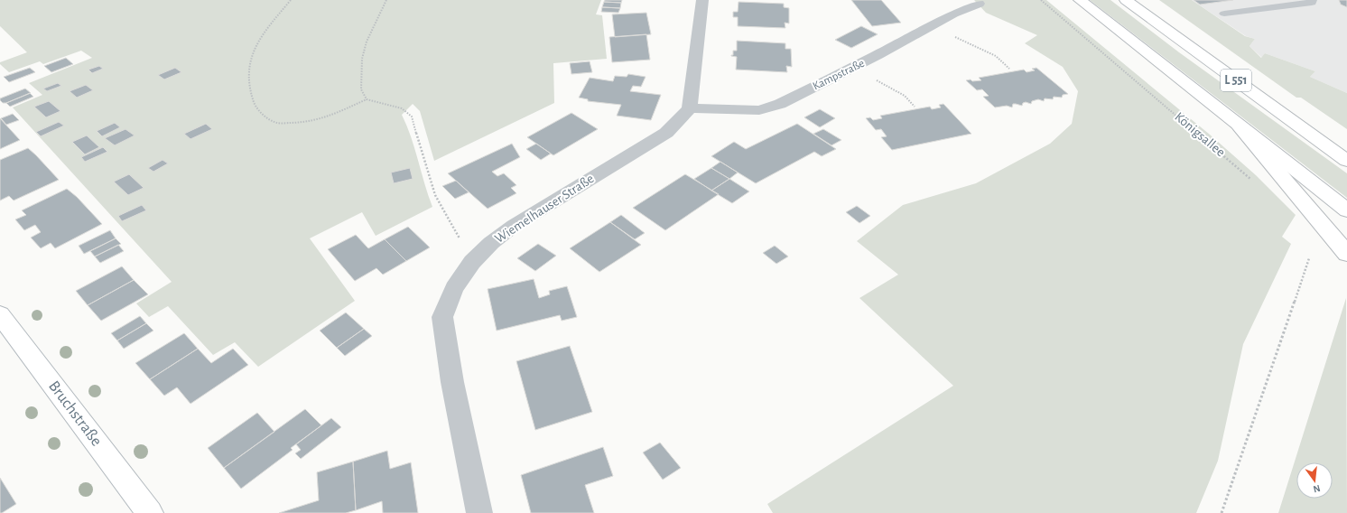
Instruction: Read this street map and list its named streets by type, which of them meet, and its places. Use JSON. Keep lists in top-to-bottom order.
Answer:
{
  "streets": {
    "main road": ["L 551", "Bruchstraße"],
    "street": ["Kampstraße", "Wiemelhauser Straße"],
    "path": ["Königsallee"]
  },
  "crossings": [
    ["Kampstraße", "Wiemelhauser Straße"]
  ],
  "north": "bottom"
}
